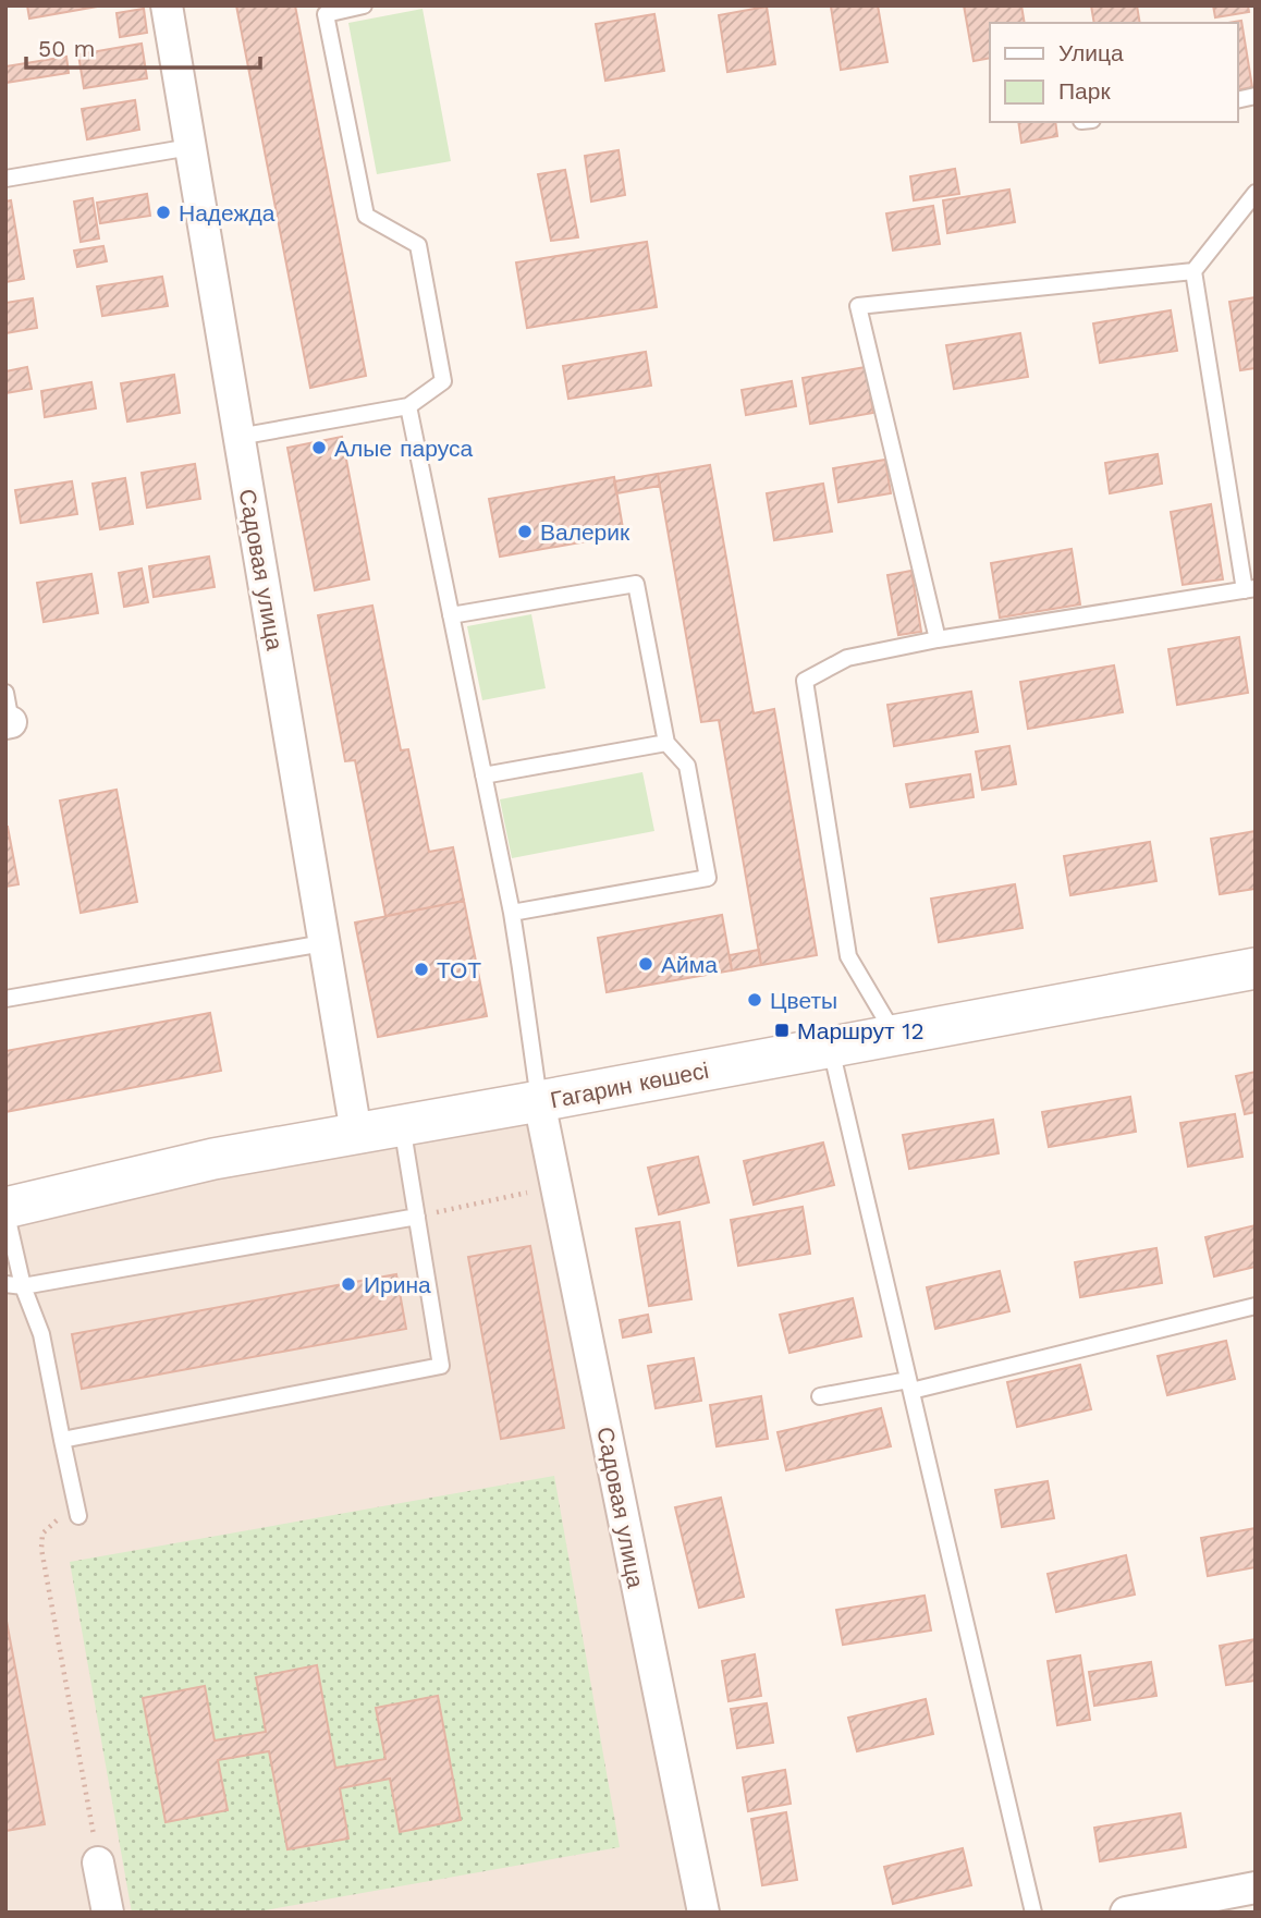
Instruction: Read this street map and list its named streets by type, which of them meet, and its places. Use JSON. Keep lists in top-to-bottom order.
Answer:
{
  "streets": {
    "street": ["Садовая улица", "Гагарин көшесі"]
  },
  "crossings": [
    ["Садовая улица", "Гагарин көшесі"]
  ],
  "places": {
    "other": [
      "Надежда",
      "Алые паруса",
      "Валерик",
      "Айма",
      "ТОТ",
      "Цветы",
      "Ирина"
    ],
    "transit": ["Маршрут 12"]
  },
  "legend": ["Улица", "Парк"],
  "scale_bar": "50 m"
}
